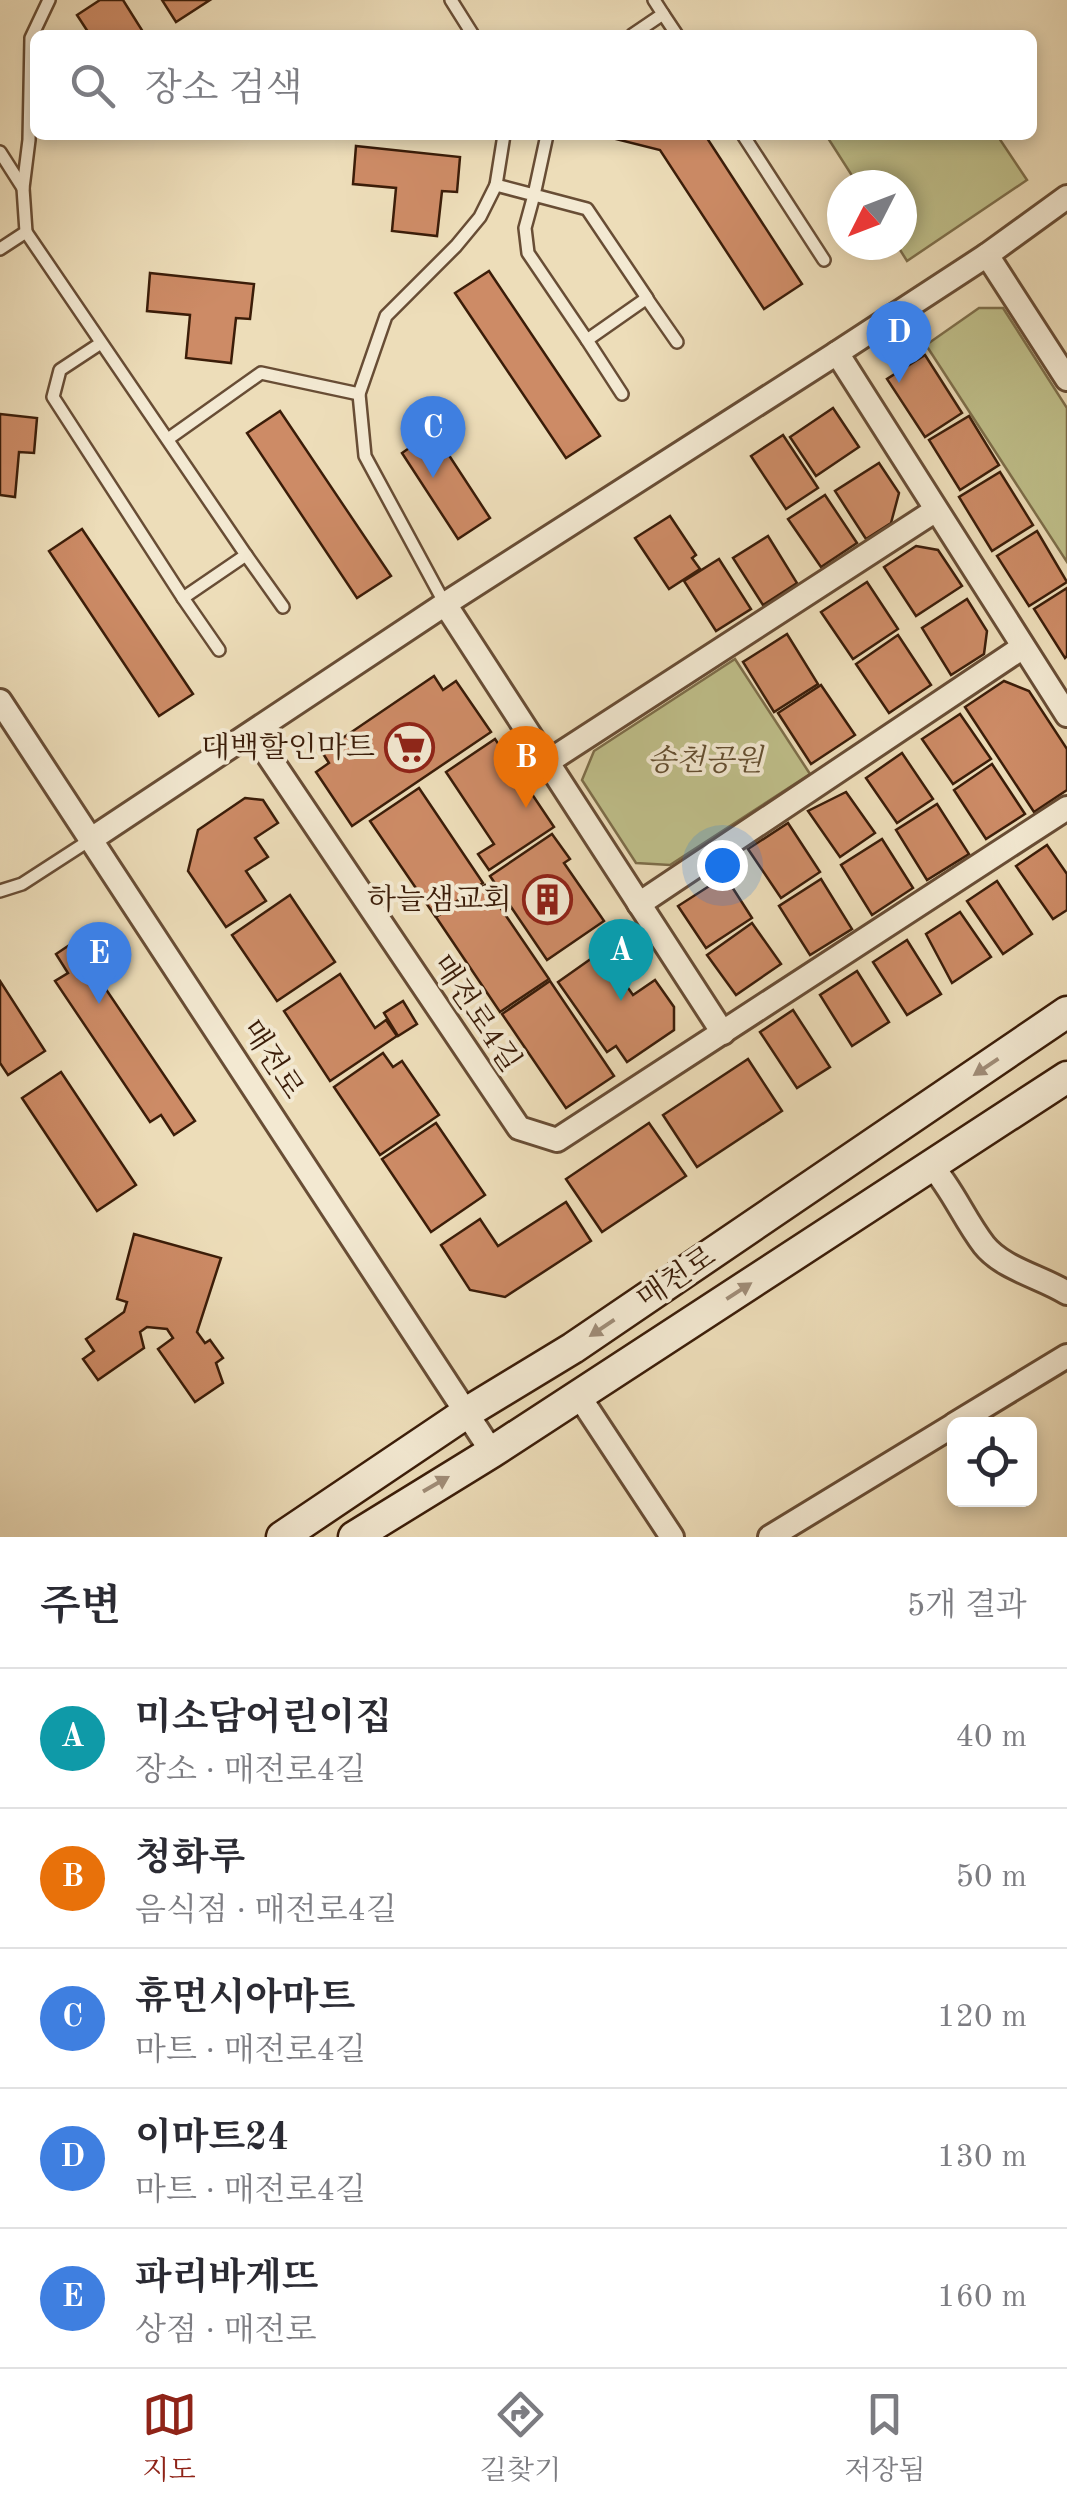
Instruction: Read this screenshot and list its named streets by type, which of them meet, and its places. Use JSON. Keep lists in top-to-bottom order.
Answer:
{
  "streets": {
    "main road": ["매천로"],
    "street": ["매전로4길", "매전로"]
  },
  "crossings": [
    ["매전로", "매천로"]
  ],
  "parks": ["송천공원"],
  "places": {
    "supermarket": ["대백할인마트"],
    "building": ["하늘샘교회"]
  },
  "north": "bottom left",
  "page": {
    "search": "장소 검색",
    "pins": [
      "D",
      "C",
      "B",
      "A",
      "E"
    ],
    "heading": ["주변", "5개 결과"],
    "list": [
      {
        "mark": "A",
        "name": "미소담어린이집",
        "note": "장소 · 매전로4길",
        "value": "40 m"
      },
      {
        "mark": "B",
        "name": "청화루",
        "note": "음식점 · 매전로4길",
        "value": "50 m"
      },
      {
        "mark": "C",
        "name": "휴먼시아마트",
        "note": "마트 · 매전로4길",
        "value": "120 m"
      },
      {
        "mark": "D",
        "name": "이마트24",
        "note": "마트 · 매전로4길",
        "value": "130 m"
      },
      {
        "mark": "E",
        "name": "파리바게뜨",
        "note": "상점 · 매전로",
        "value": "160 m"
      }
    ],
    "nav": ["지도", "길찾기", "저장됨"]
  }
}
